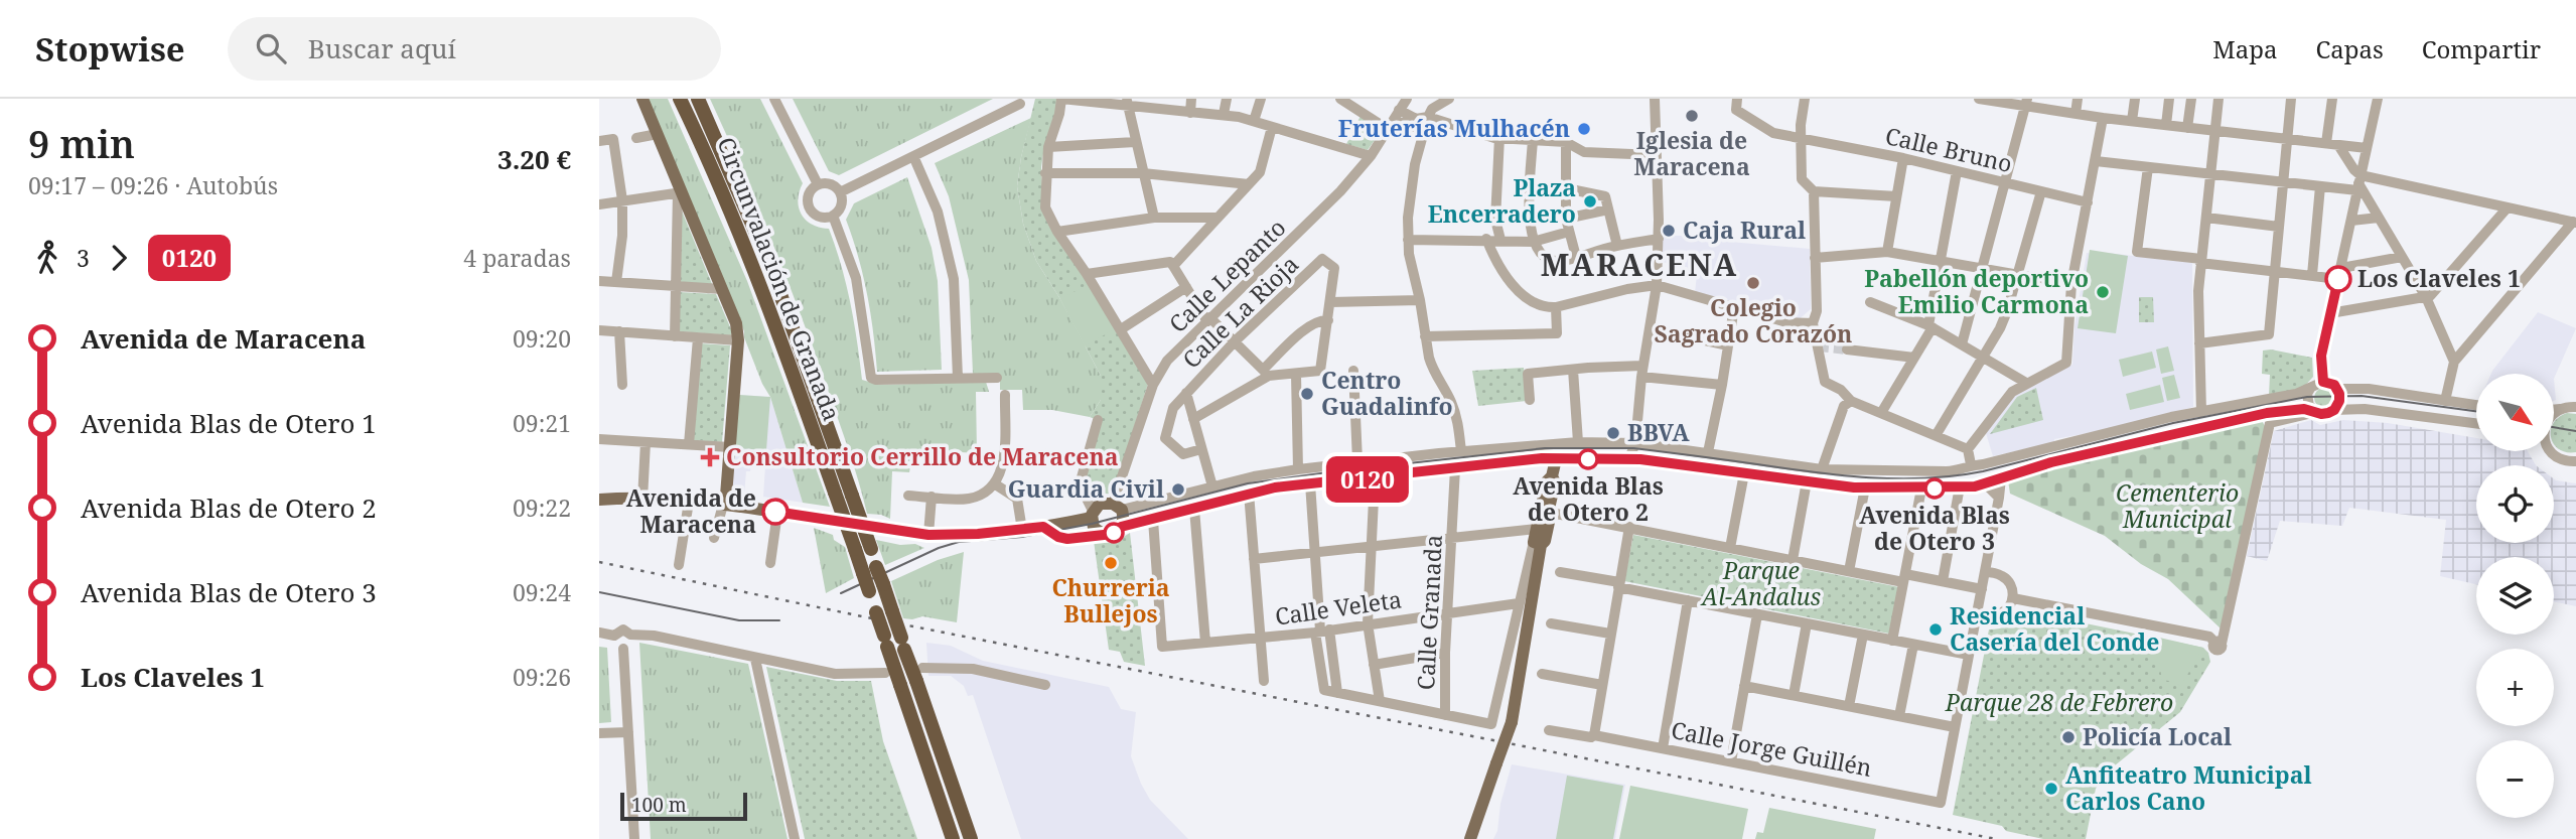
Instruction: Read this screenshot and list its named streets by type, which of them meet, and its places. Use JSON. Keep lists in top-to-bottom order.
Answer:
{
  "streets": {
    "highway": ["Circunvalación de Granada"],
    "street": [
      "Calle Bruno",
      "Calle Lepanto",
      "Calle La Rioja",
      "Calle Veleta",
      "Calle Granada",
      "Calle Jorge Guillén"
    ]
  },
  "crossings": [
    ["Calle Veleta", "Calle Granada"]
  ],
  "districts": ["MARACENA"],
  "parks": ["Cementerio Municipal", "Parque Al-Andalus", "Parque 28 de Febrero"],
  "places": {
    "other": [
      "Iglesia de Maracena",
      "Fruterías Mulhacén",
      "Plaza Encerradero",
      "Caja Rural",
      "Los Claveles 1",
      "Colegio Sagrado Corazón",
      "Pabellón deportivo Emilio Carmona",
      "Centro Guadalinfo",
      "BBVA",
      "Avenida Blas de Otero 2",
      "Avenida Blas de Otero 3",
      "Guardia Civil",
      "Avenida de Maracena",
      "Churreria Bullejos",
      "Residencial Casería del Conde",
      "Policía Local",
      "Anfiteatro Municipal Carlos Cano"
    ],
    "health": ["Consultorio Cerrillo de Maracena"]
  },
  "lines": ["bus line 0120"],
  "scale_bar": "100 m",
  "north": "bottom right",
  "page": {
    "header": "Stopwise",
    "search": "Buscar aquí",
    "nav": ["Mapa", "Capas", "Compartir"],
    "heading": ["9 min", "09:17 – 09:26 · Autobús", "3.20 €"],
    "on_map": "0120",
    "legs": ["3", "0120", "4 paradas"],
    "list": [
      {
        "name": "Avenida de Maracena",
        "value": "09:20"
      },
      {
        "name": "Avenida Blas de Otero 1",
        "value": "09:21"
      },
      {
        "name": "Avenida Blas de Otero 2",
        "value": "09:22"
      },
      {
        "name": "Avenida Blas de Otero 3",
        "value": "09:24"
      },
      {
        "name": "Los Claveles 1",
        "value": "09:26"
      }
    ],
    "map_buttons": ["+", "−"],
    "scale": "100 m"
  }
}
